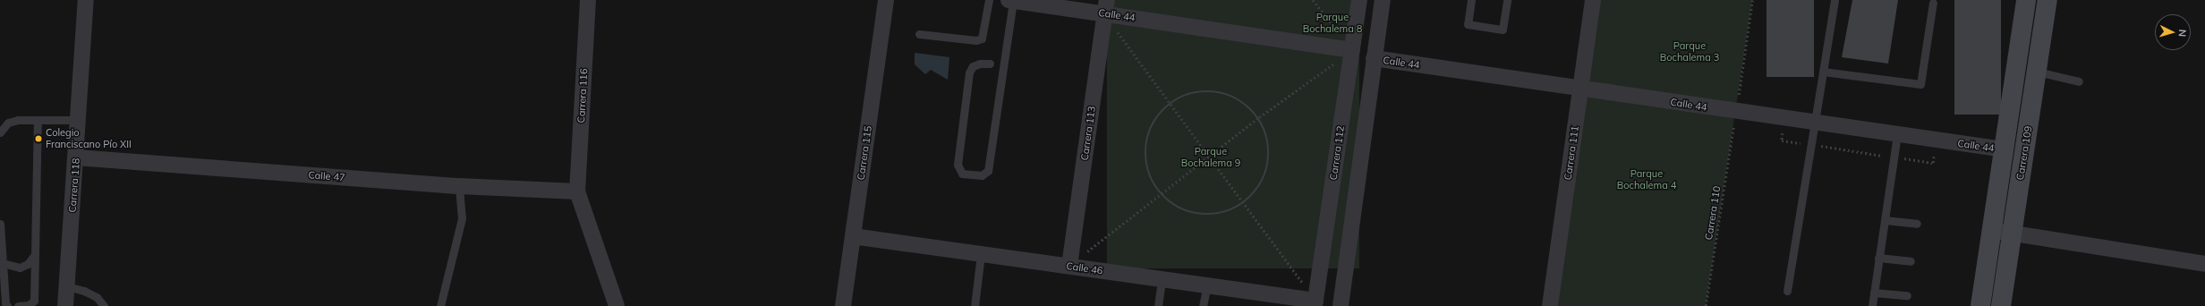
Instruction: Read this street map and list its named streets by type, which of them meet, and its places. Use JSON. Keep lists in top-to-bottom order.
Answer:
{
  "streets": {
    "main road": ["Carrera 109"],
    "street": [
      "Calle 44",
      "Carrera 116",
      "Carrera 113",
      "Carrera 115",
      "Carrera 112",
      "Carrera 111",
      "Calle 47",
      "Carrera 118",
      "Calle 46"
    ],
    "path": ["Carrera 110"]
  },
  "crossings": [
    ["Calle 44", "Carrera 113"],
    ["Calle 44", "Carrera 112"],
    ["Calle 44", "Carrera 111"],
    ["Carrera 116", "Calle 47"],
    ["Carrera 113", "Calle 46"],
    ["Carrera 115", "Calle 46"],
    ["Carrera 112", "Calle 46"],
    ["Calle 47", "Carrera 118"]
  ],
  "parks": [
    "Parque Bochalema 8",
    "Parque Bochalema 3",
    "Parque Bochalema 9",
    "Parque Bochalema 4"
  ],
  "places": ["Colegio Franciscano Pío XII"],
  "north": "right"
}
